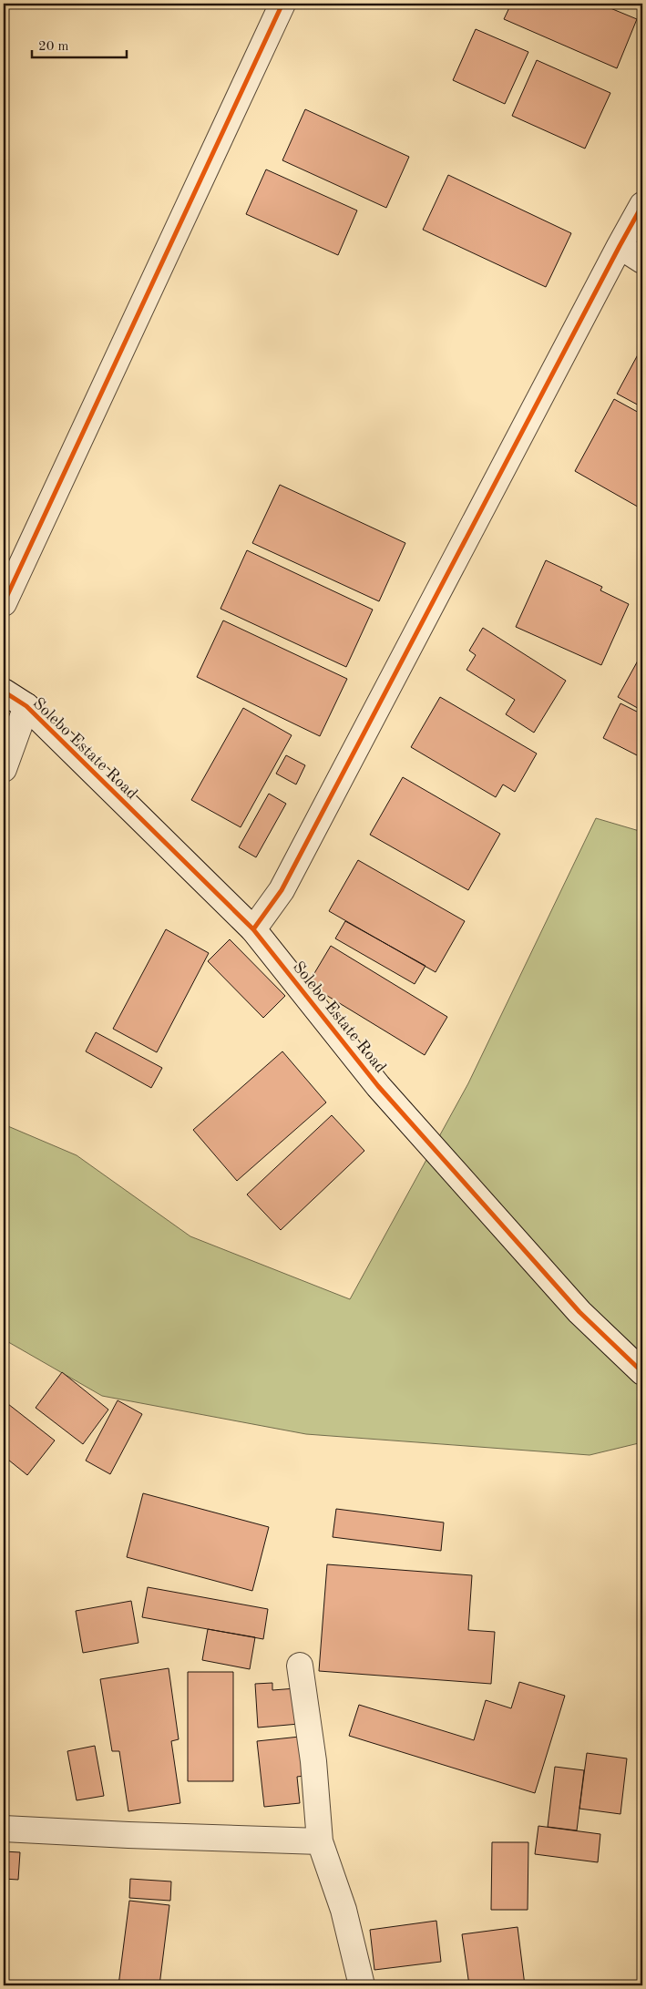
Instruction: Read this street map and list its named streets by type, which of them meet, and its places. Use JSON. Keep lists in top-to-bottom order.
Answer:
{
  "streets": {
    "street": ["Solebo Estate Road"]
  },
  "scale_bar": "20 m"
}
